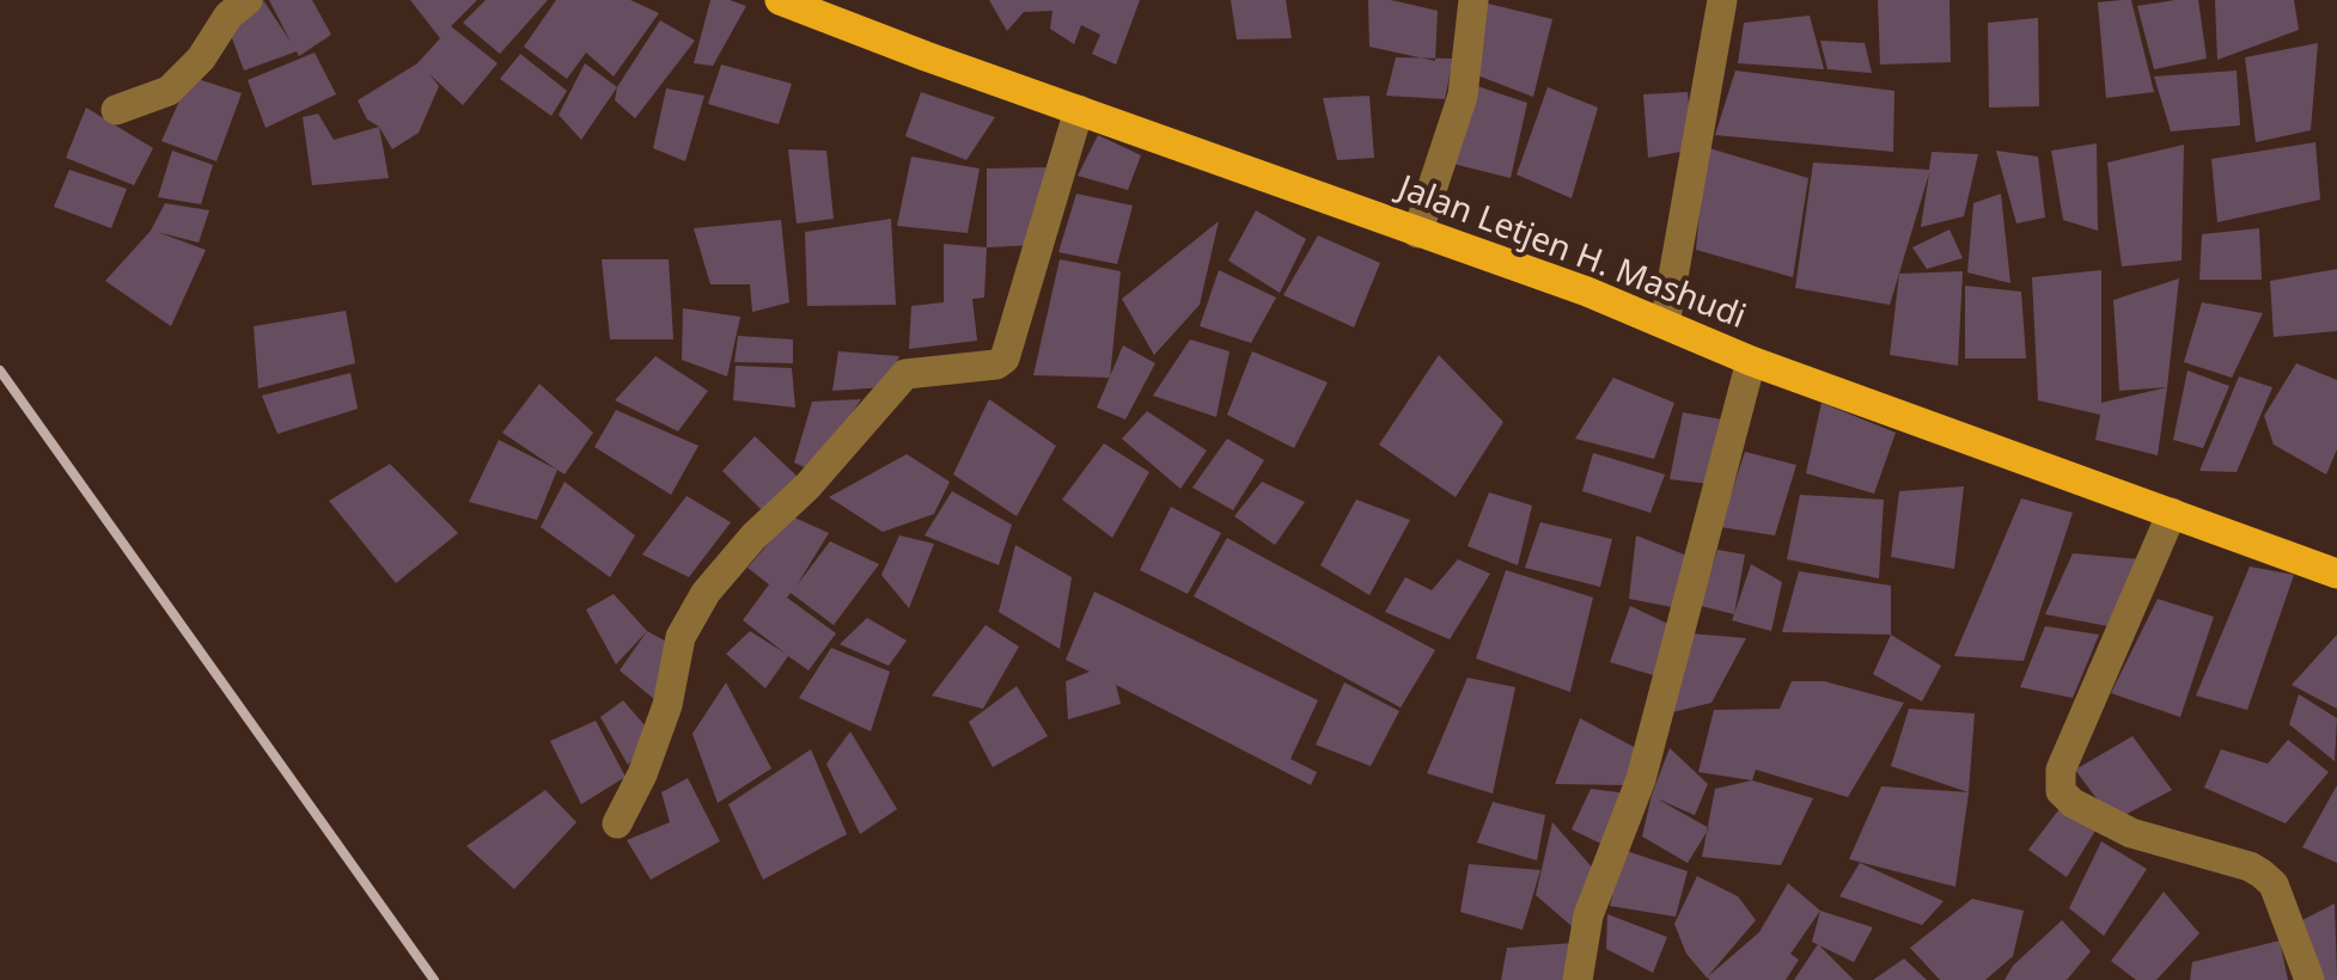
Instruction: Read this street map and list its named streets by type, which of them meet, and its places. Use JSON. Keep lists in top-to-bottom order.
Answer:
{
  "streets": {
    "main road": ["Jalan Letjen H. Mashudi"]
  }
}
